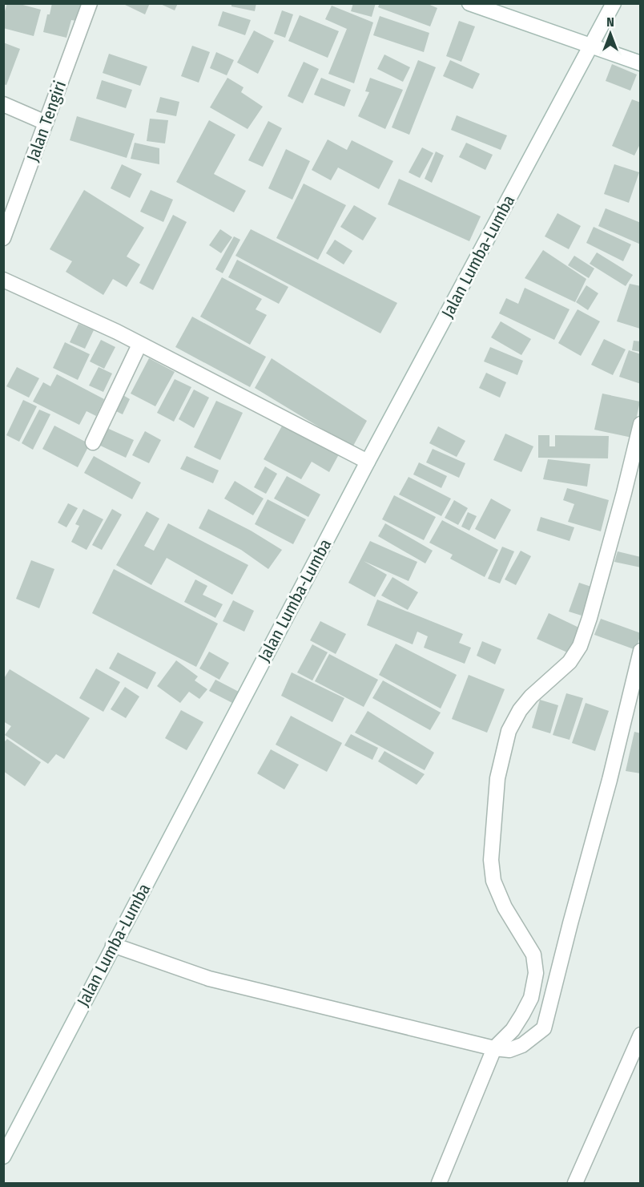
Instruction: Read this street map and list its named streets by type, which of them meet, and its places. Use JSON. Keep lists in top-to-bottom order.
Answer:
{
  "streets": {
    "street": ["Jalan Tengiri", "Jalan Lumba-Lumba"]
  },
  "north": "top"
}
